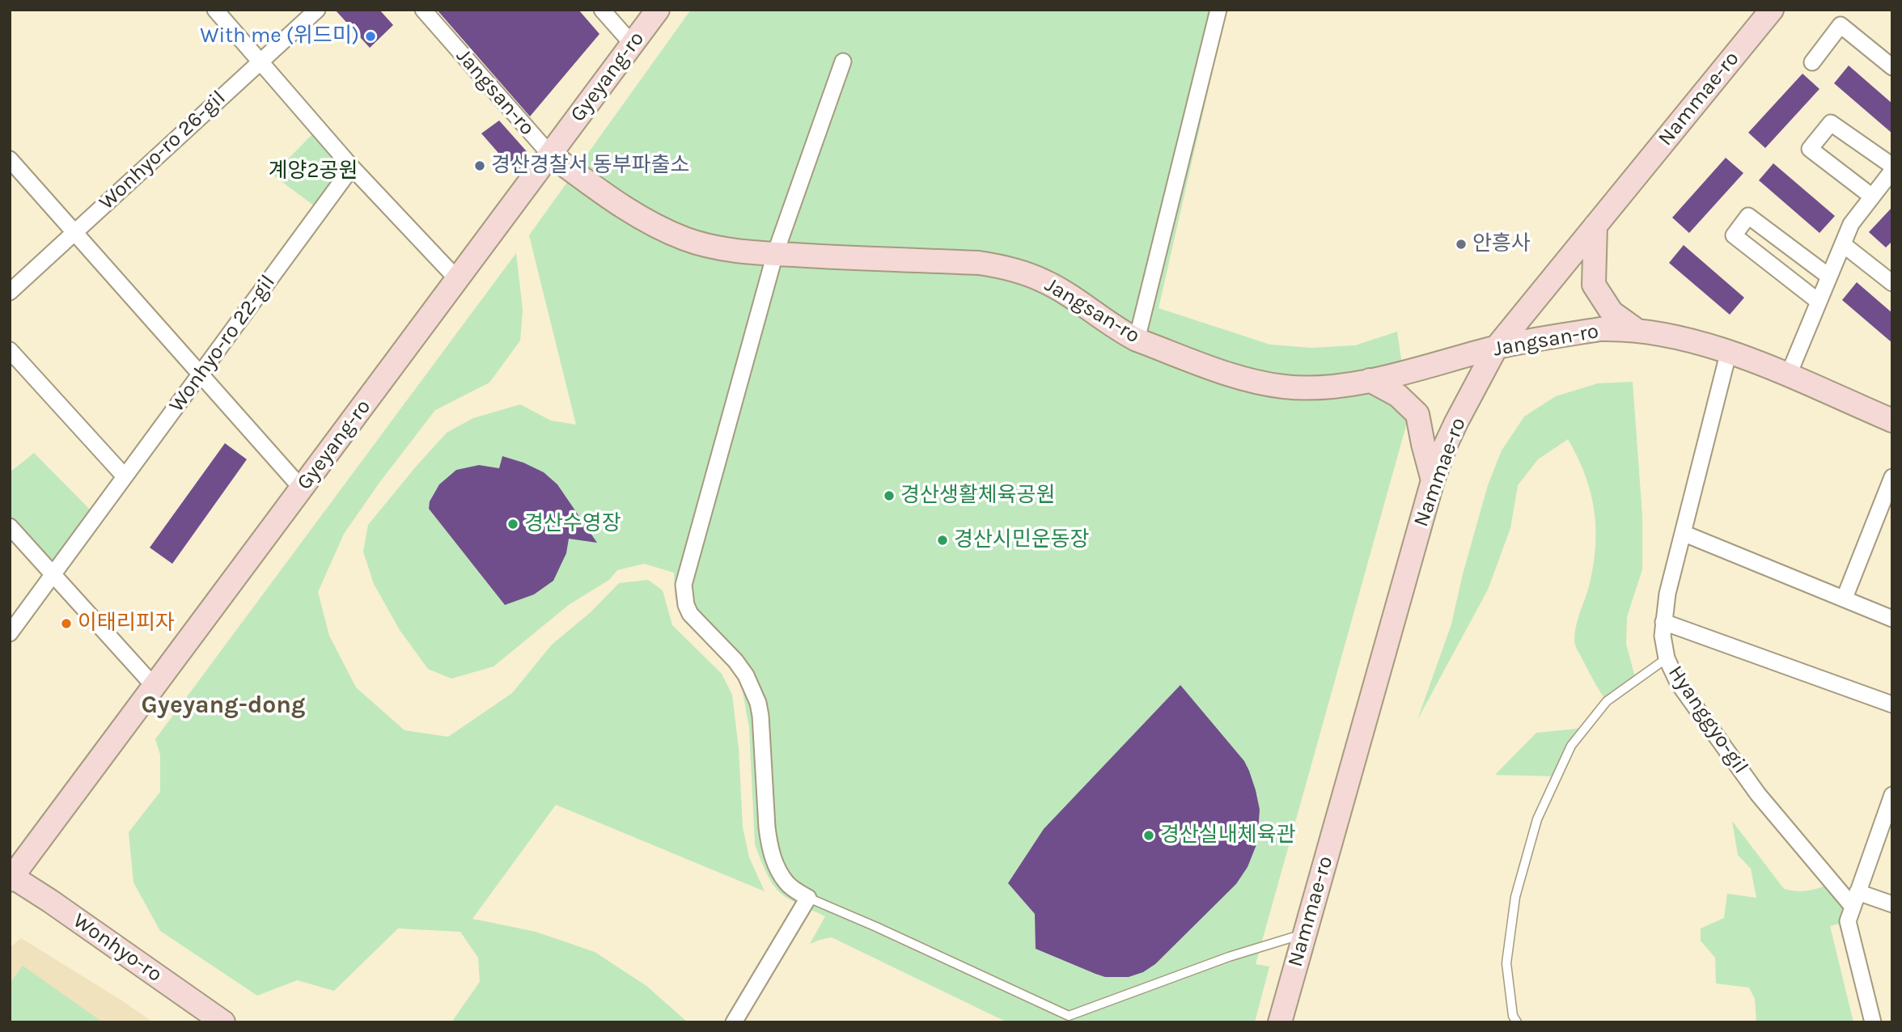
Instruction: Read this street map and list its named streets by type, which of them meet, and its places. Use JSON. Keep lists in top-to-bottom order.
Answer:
{
  "streets": {
    "street": [
      "Gyeyang-ro",
      "Jangsan-ro",
      "Nammae-ro",
      "Wonhyo-ro 26-gil",
      "Wonhyo-ro 22-gil",
      "Hyanggyo-gil",
      "Wonhyo-ro"
    ]
  },
  "crossings": [
    ["Gyeyang-ro", "Jangsan-ro"],
    ["Gyeyang-ro", "Wonhyo-ro"],
    ["Jangsan-ro", "Nammae-ro"],
    ["Jangsan-ro", "Hyanggyo-gil"]
  ],
  "districts": ["Gyeyang-dong"],
  "parks": ["계양2공원"],
  "places": [
    "With me (위드미)",
    "경산경찰서 동부파출소",
    "안흥사",
    "경산생활체육공원",
    "경산수영장",
    "경산시민운동장",
    "이태리피자",
    "경산실내체육관"
  ]
}
